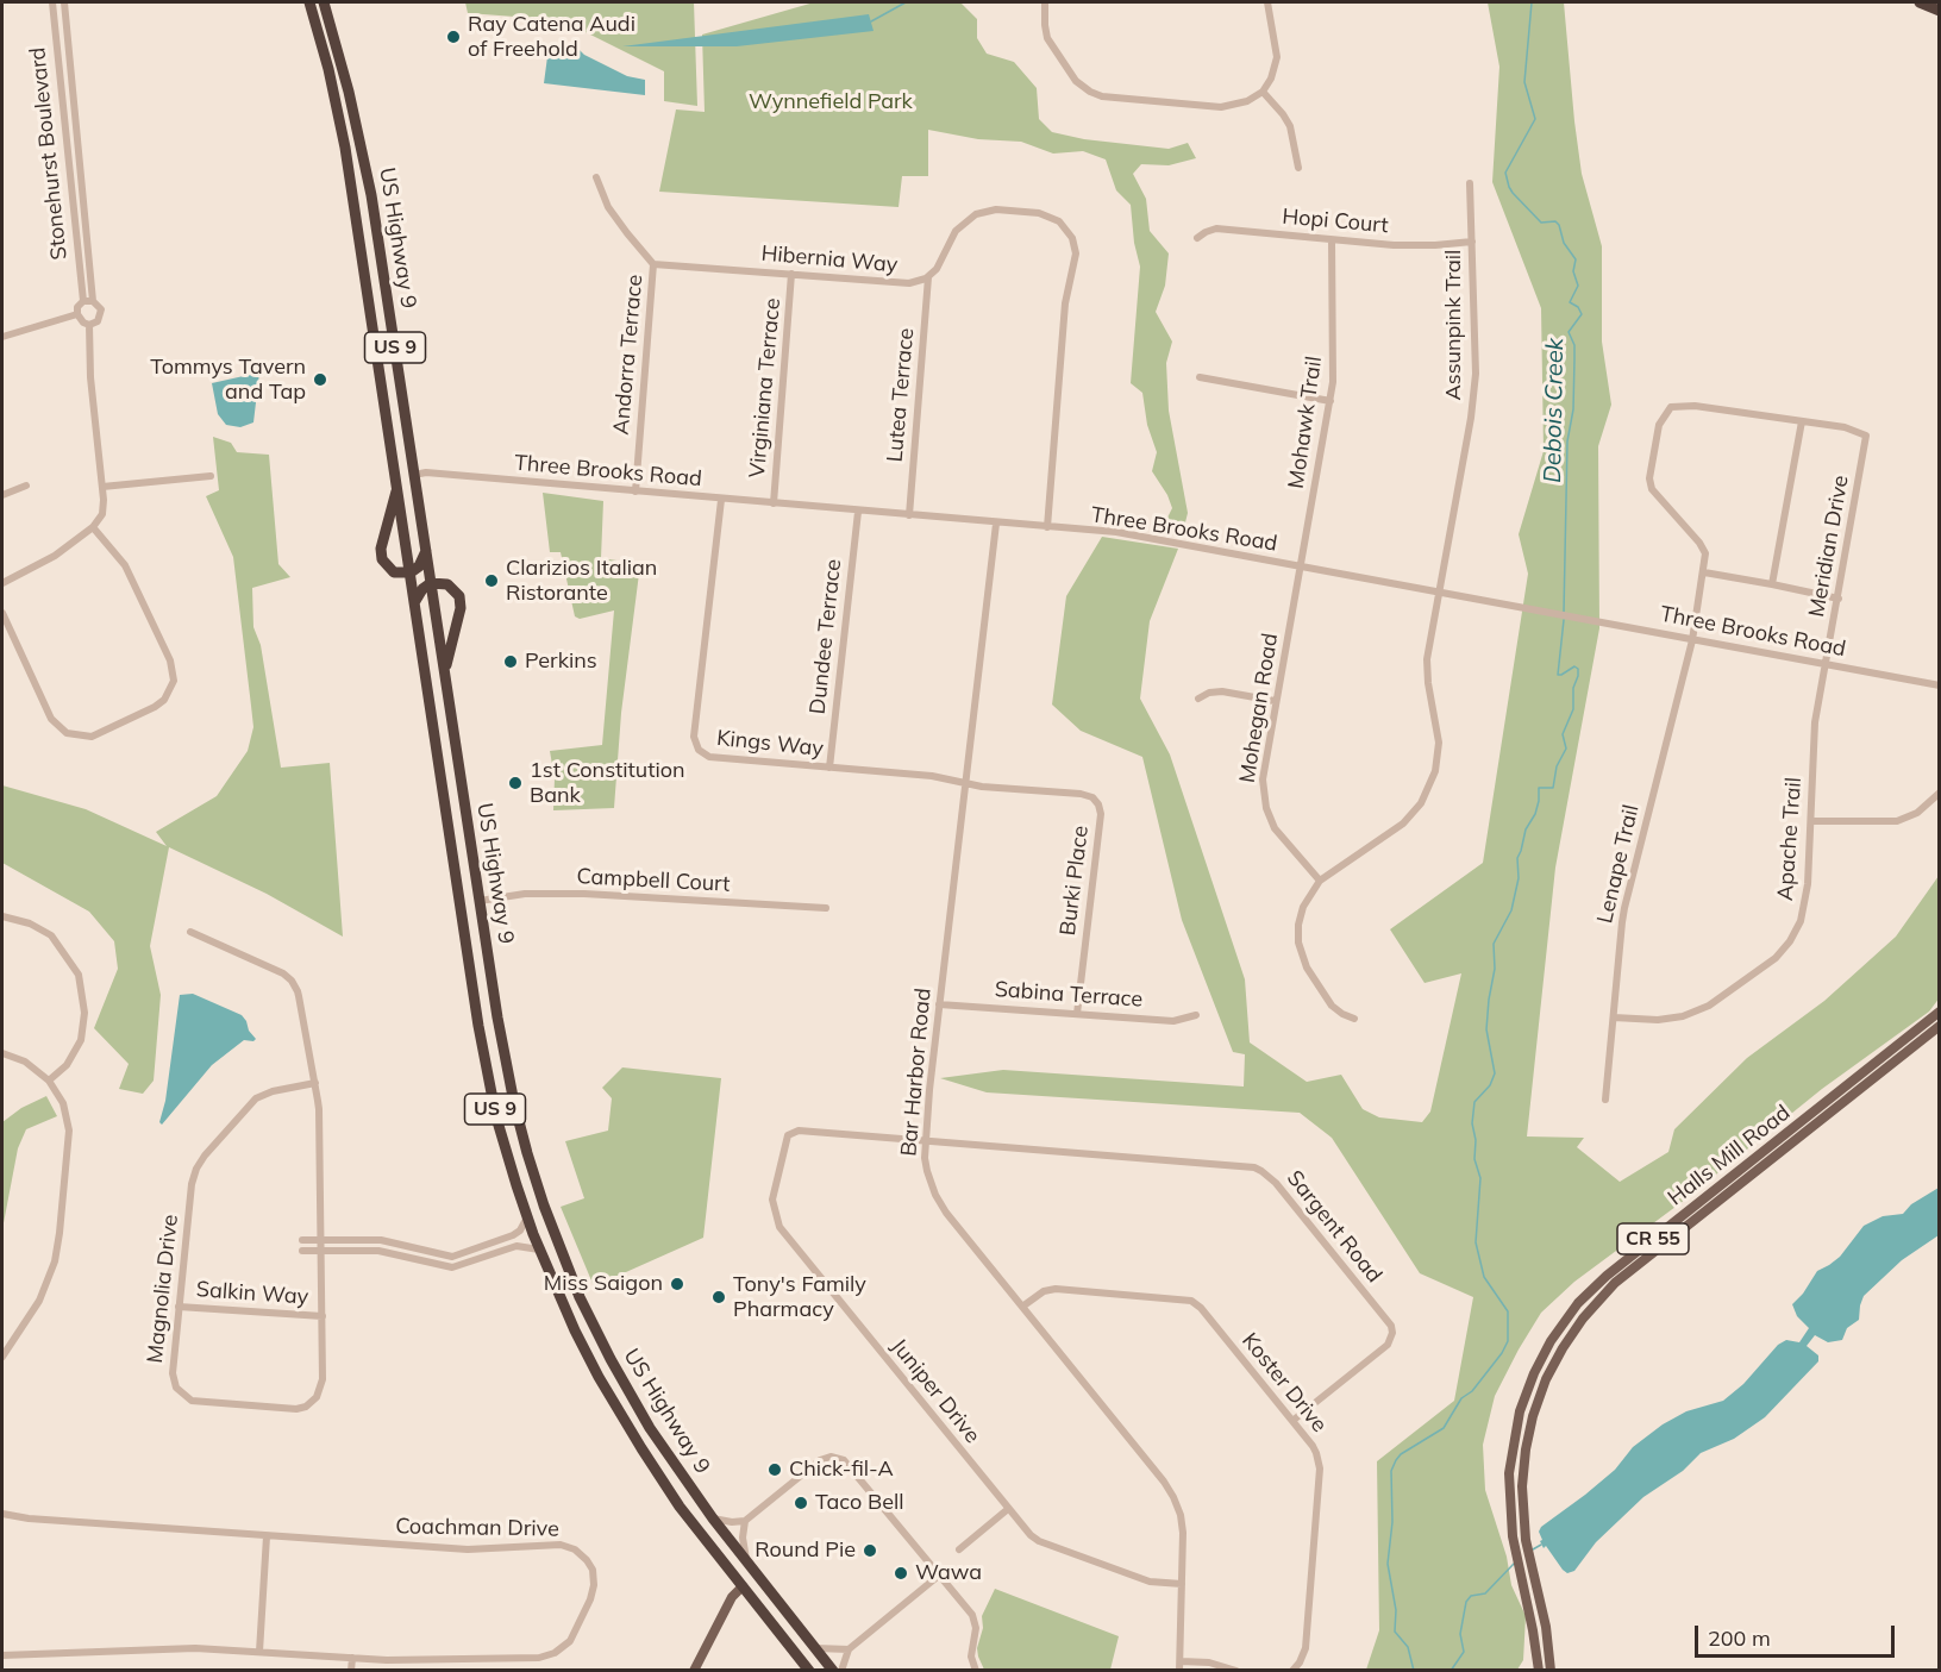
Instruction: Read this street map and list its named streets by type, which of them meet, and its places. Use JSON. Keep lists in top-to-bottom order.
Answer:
{
  "streets": {
    "highway": ["US Highway 9", "US 9"],
    "main road": ["Halls Mill Road", "CR 55"],
    "street": [
      "Stonehurst Boulevard",
      "Hopi Court",
      "Hibernia Way",
      "Assunpink Trail",
      "Andorra Terrace",
      "Virginiana Terrace",
      "Lutea Terrace",
      "Mohawk Trail",
      "Three Brooks Road",
      "Meridian Drive",
      "Dundee Terrace",
      "Mohegan Road",
      "Kings Way",
      "Apache Trail",
      "Lenape Trail",
      "Campbell Court",
      "Burki Place",
      "Sabina Terrace",
      "Bar Harbor Road",
      "Sargent Road",
      "Magnolia Drive",
      "Salkin Way",
      "Koster Drive",
      "Juniper Drive",
      "Coachman Drive"
    ]
  },
  "crossings": [
    ["Hopi Court", "Assunpink Trail"],
    ["Hopi Court", "Mohawk Trail"],
    ["US Highway 9", "Three Brooks Road"],
    ["US Highway 9", "Campbell Court"],
    ["Hibernia Way", "Andorra Terrace"],
    ["Hibernia Way", "Virginiana Terrace"],
    ["Hibernia Way", "Lutea Terrace"],
    ["Hibernia Way", "Three Brooks Road"],
    ["Assunpink Trail", "Three Brooks Road"],
    ["Assunpink Trail", "Mohegan Road"],
    ["Andorra Terrace", "Three Brooks Road"],
    ["Virginiana Terrace", "Three Brooks Road"],
    ["Lutea Terrace", "Three Brooks Road"],
    ["Mohawk Trail", "Three Brooks Road"],
    ["Mohawk Trail", "Mohegan Road"],
    ["Three Brooks Road", "Meridian Drive"],
    ["Three Brooks Road", "Dundee Terrace"],
    ["Three Brooks Road", "Mohegan Road"],
    ["Three Brooks Road", "Kings Way"],
    ["Three Brooks Road", "Apache Trail"],
    ["Three Brooks Road", "Lenape Trail"],
    ["Three Brooks Road", "Bar Harbor Road"],
    ["Meridian Drive", "Apache Trail"],
    ["Dundee Terrace", "Kings Way"],
    ["Kings Way", "Burki Place"],
    ["Kings Way", "Bar Harbor Road"],
    ["Apache Trail", "Lenape Trail"],
    ["Burki Place", "Sabina Terrace"],
    ["Burki Place", "Bar Harbor Road"],
    ["Sabina Terrace", "Bar Harbor Road"],
    ["Bar Harbor Road", "Sargent Road"],
    ["Bar Harbor Road", "Koster Drive"],
    ["Bar Harbor Road", "Juniper Drive"],
    ["Sargent Road", "Koster Drive"],
    ["Sargent Road", "Juniper Drive"],
    ["Magnolia Drive", "Salkin Way"]
  ],
  "water": ["Debois Creek"],
  "parks": ["Wynnefield Park"],
  "places": [
    "Ray Catena Audi of Freehold",
    "Tommys Tavern and Tap",
    "Clarizios Italian Ristorante",
    "Perkins",
    "1st Constitution Bank",
    "Miss Saigon",
    "Tony's Family Pharmacy",
    "Chick-fil-A",
    "Taco Bell",
    "Round Pie",
    "Wawa"
  ],
  "scale_bar": "200 m"
}
